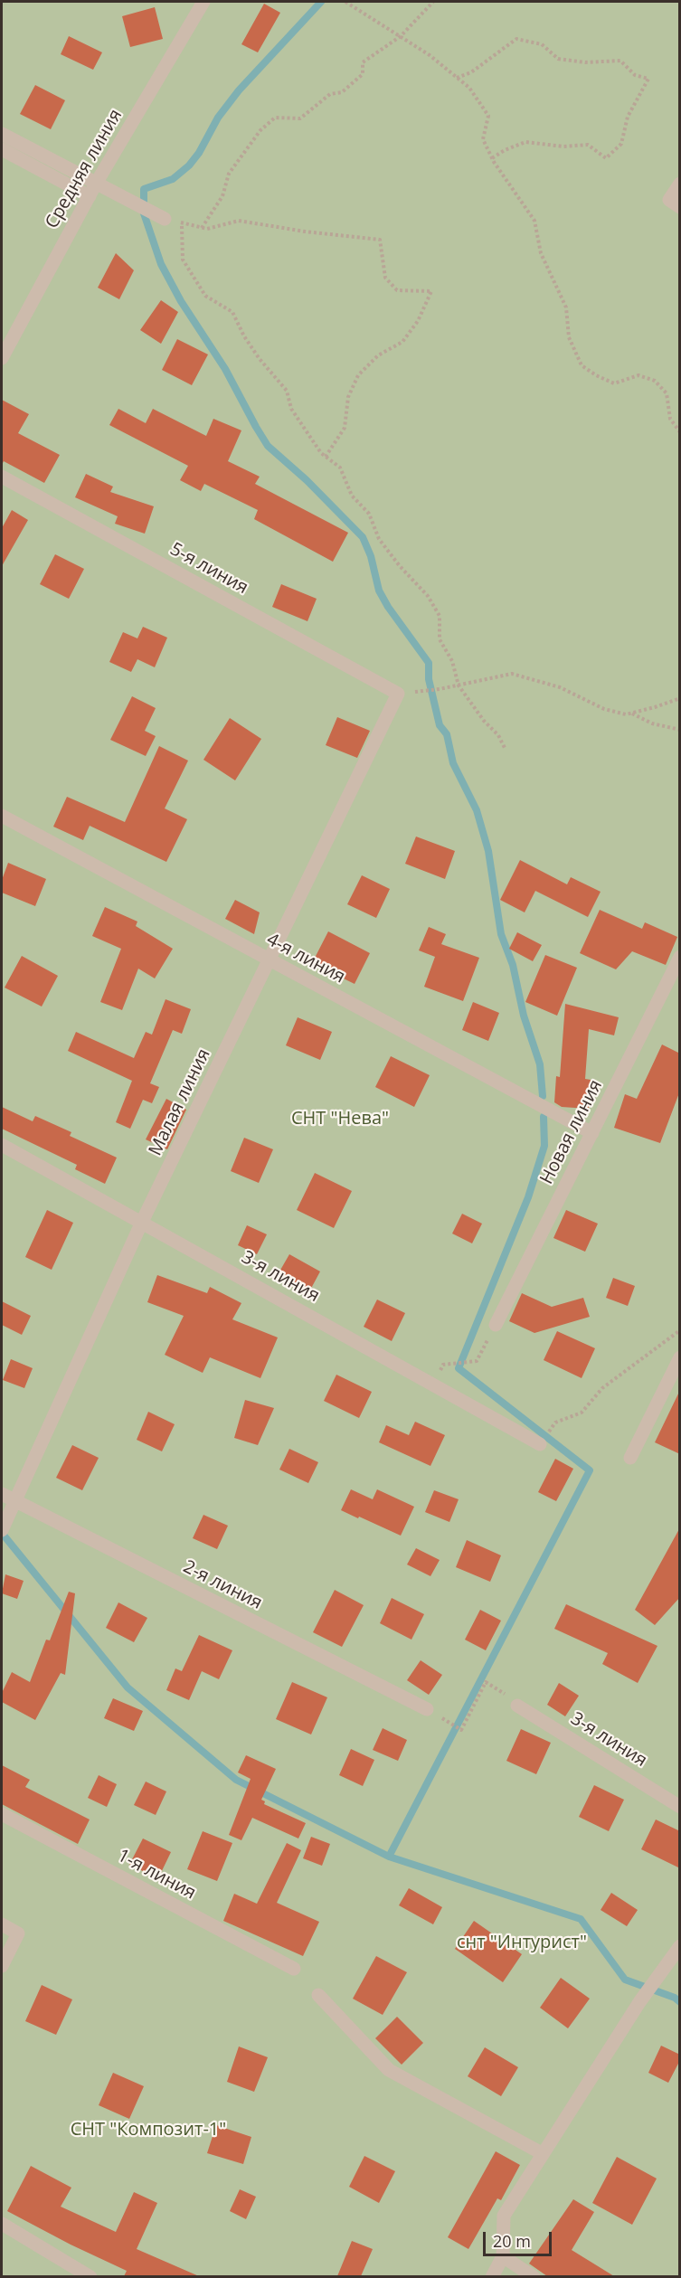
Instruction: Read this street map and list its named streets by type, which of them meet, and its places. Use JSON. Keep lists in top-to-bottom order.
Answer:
{
  "streets": {
    "street": [
      "Средняя линия",
      "5-я линия",
      "4-я линия",
      "Малая линия",
      "Новая линия",
      "3-я линия",
      "2-я линия",
      "1-я линия"
    ]
  },
  "crossings": [
    ["5-я линия", "Малая линия"],
    ["4-я линия", "Малая линия"],
    ["4-я линия", "Новая линия"],
    ["Малая линия", "3-я линия"],
    ["Малая линия", "2-я линия"]
  ],
  "parks": ["СНТ \"Нева\"", "снт \"Интурист\"", "СНТ \"Композит-1\""],
  "scale_bar": "20 m"
}
